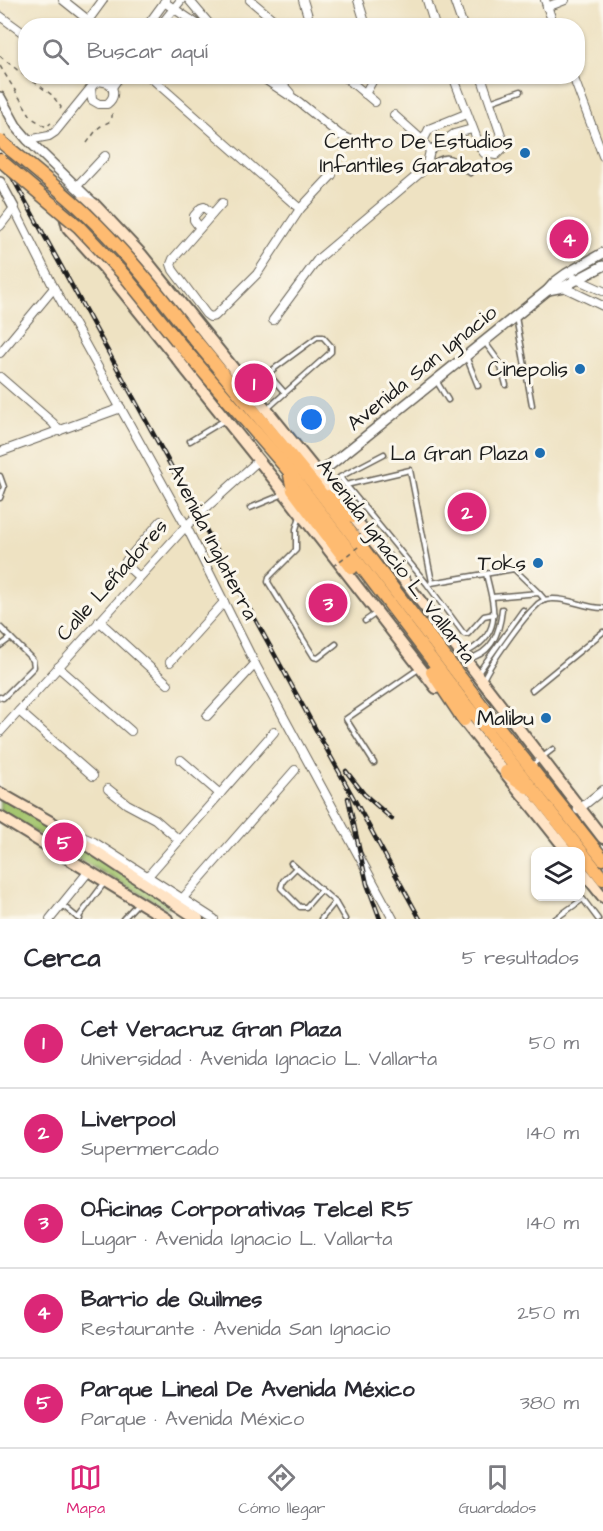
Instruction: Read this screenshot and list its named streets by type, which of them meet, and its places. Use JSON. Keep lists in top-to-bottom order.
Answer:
{
  "streets": {
    "main road": ["Avenida Ignacio L. Vallarta"],
    "street": ["Avenida San Ignacio", "Avenida Inglaterra", "Calle Leñadores"]
  },
  "crossings": [
    ["Avenida San Ignacio", "Avenida Ignacio L. Vallarta"],
    ["Avenida Inglaterra", "Calle Leñadores"],
    ["Avenida Ignacio L. Vallarta", "Calle Leñadores"]
  ],
  "places": [
    "Centro De Estudios Infantiles Garabatos",
    "Cinepolis",
    "La Gran Plaza",
    "Toks",
    "Malibu"
  ],
  "page": {
    "search": "Buscar aquí",
    "pins": [
      "4",
      "1",
      "2",
      "3",
      "5"
    ],
    "heading": ["Cerca", "5 resultados"],
    "list": [
      {
        "mark": "1",
        "name": "Cet Veracruz Gran Plaza",
        "note": "Universidad · Avenida Ignacio L. Vallarta",
        "value": "50 m"
      },
      {
        "mark": "2",
        "name": "Liverpool",
        "note": "Supermercado",
        "value": "140 m"
      },
      {
        "mark": "3",
        "name": "Oficinas Corporativas Telcel R5",
        "note": "Lugar · Avenida Ignacio L. Vallarta",
        "value": "140 m"
      },
      {
        "mark": "4",
        "name": "Barrio de Quilmes",
        "note": "Restaurante · Avenida San Ignacio",
        "value": "250 m"
      },
      {
        "mark": "5",
        "name": "Parque Lineal De Avenida México",
        "note": "Parque · Avenida México",
        "value": "380 m"
      }
    ],
    "nav": ["Mapa", "Cómo llegar", "Guardados"]
  }
}
